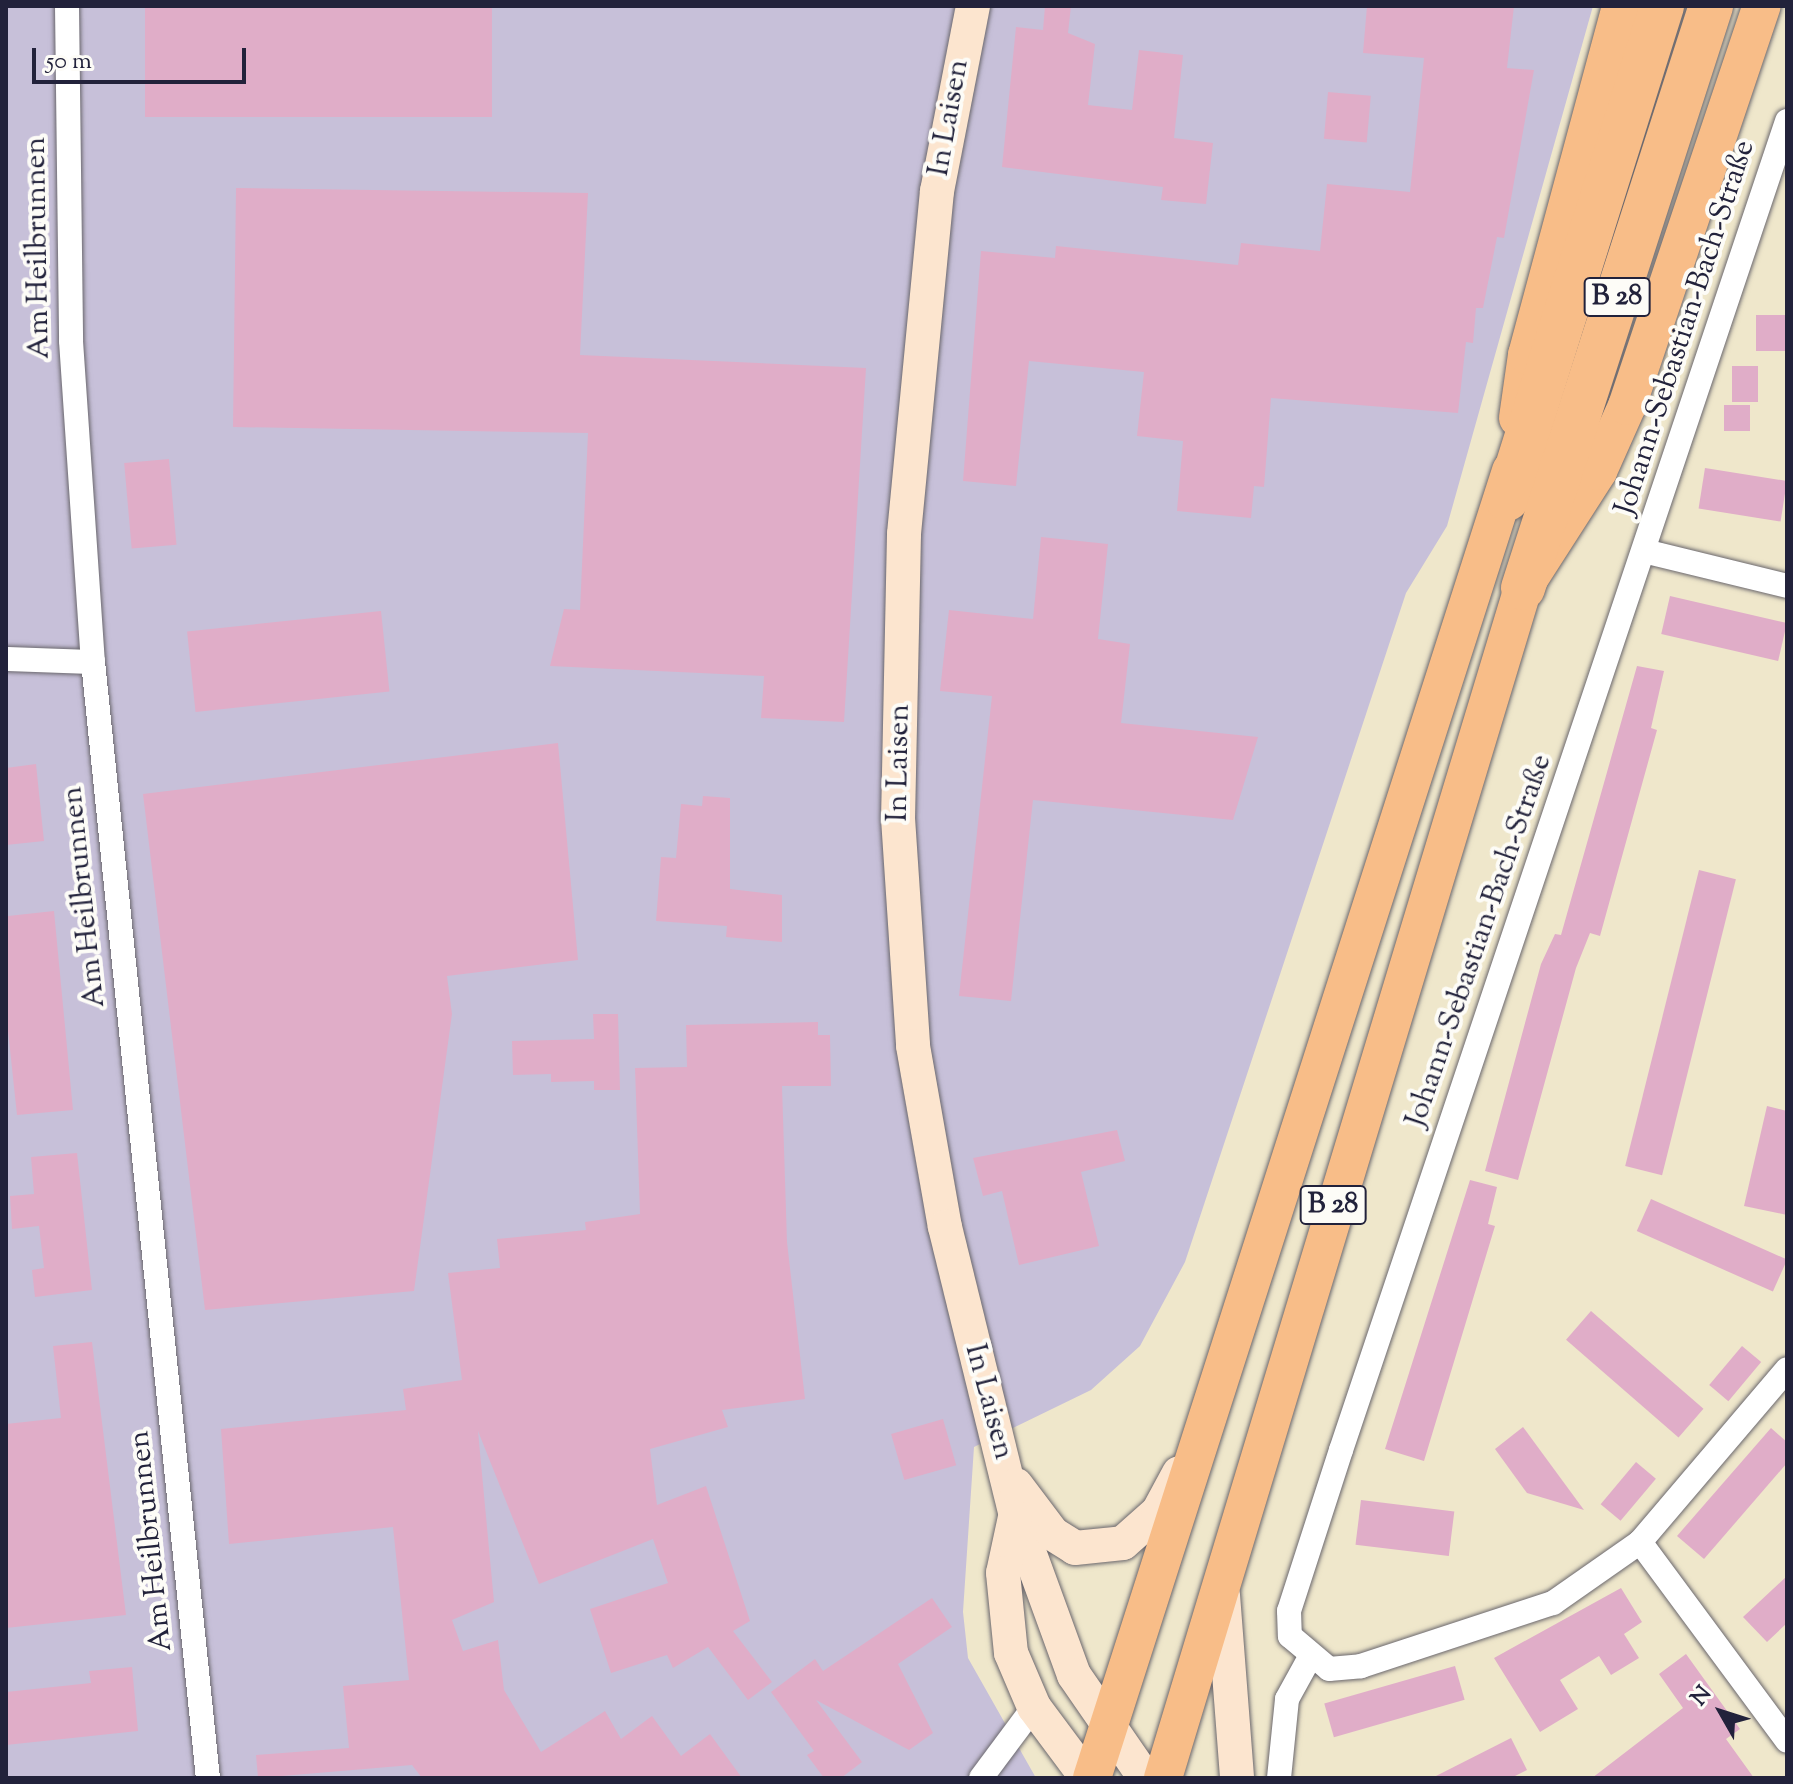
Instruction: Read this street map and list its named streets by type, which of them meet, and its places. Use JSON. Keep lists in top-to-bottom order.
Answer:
{
  "streets": {
    "highway": ["B 28"],
    "street": ["In Laisen", "Am Heilbrunnen", "Johann-Sebastian-Bach-Straße"]
  },
  "crossings": [
    ["In Laisen", "B 28"]
  ],
  "scale_bar": "50 m",
  "north": "top left"
}
